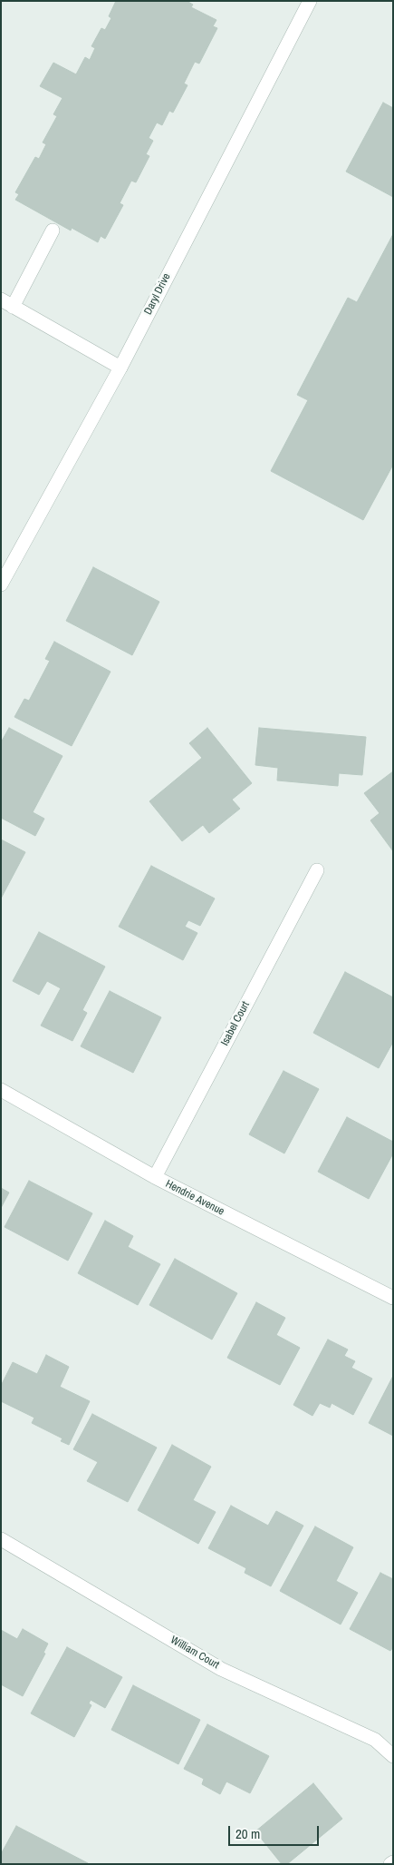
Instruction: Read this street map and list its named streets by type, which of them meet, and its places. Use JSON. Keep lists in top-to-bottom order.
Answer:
{
  "streets": {
    "street": [
      "Daryl Drive",
      "Isabel Court",
      "Hendrie Avenue",
      "William Court"
    ]
  },
  "crossings": [
    ["Isabel Court", "Hendrie Avenue"]
  ],
  "scale_bar": "20 m"
}
